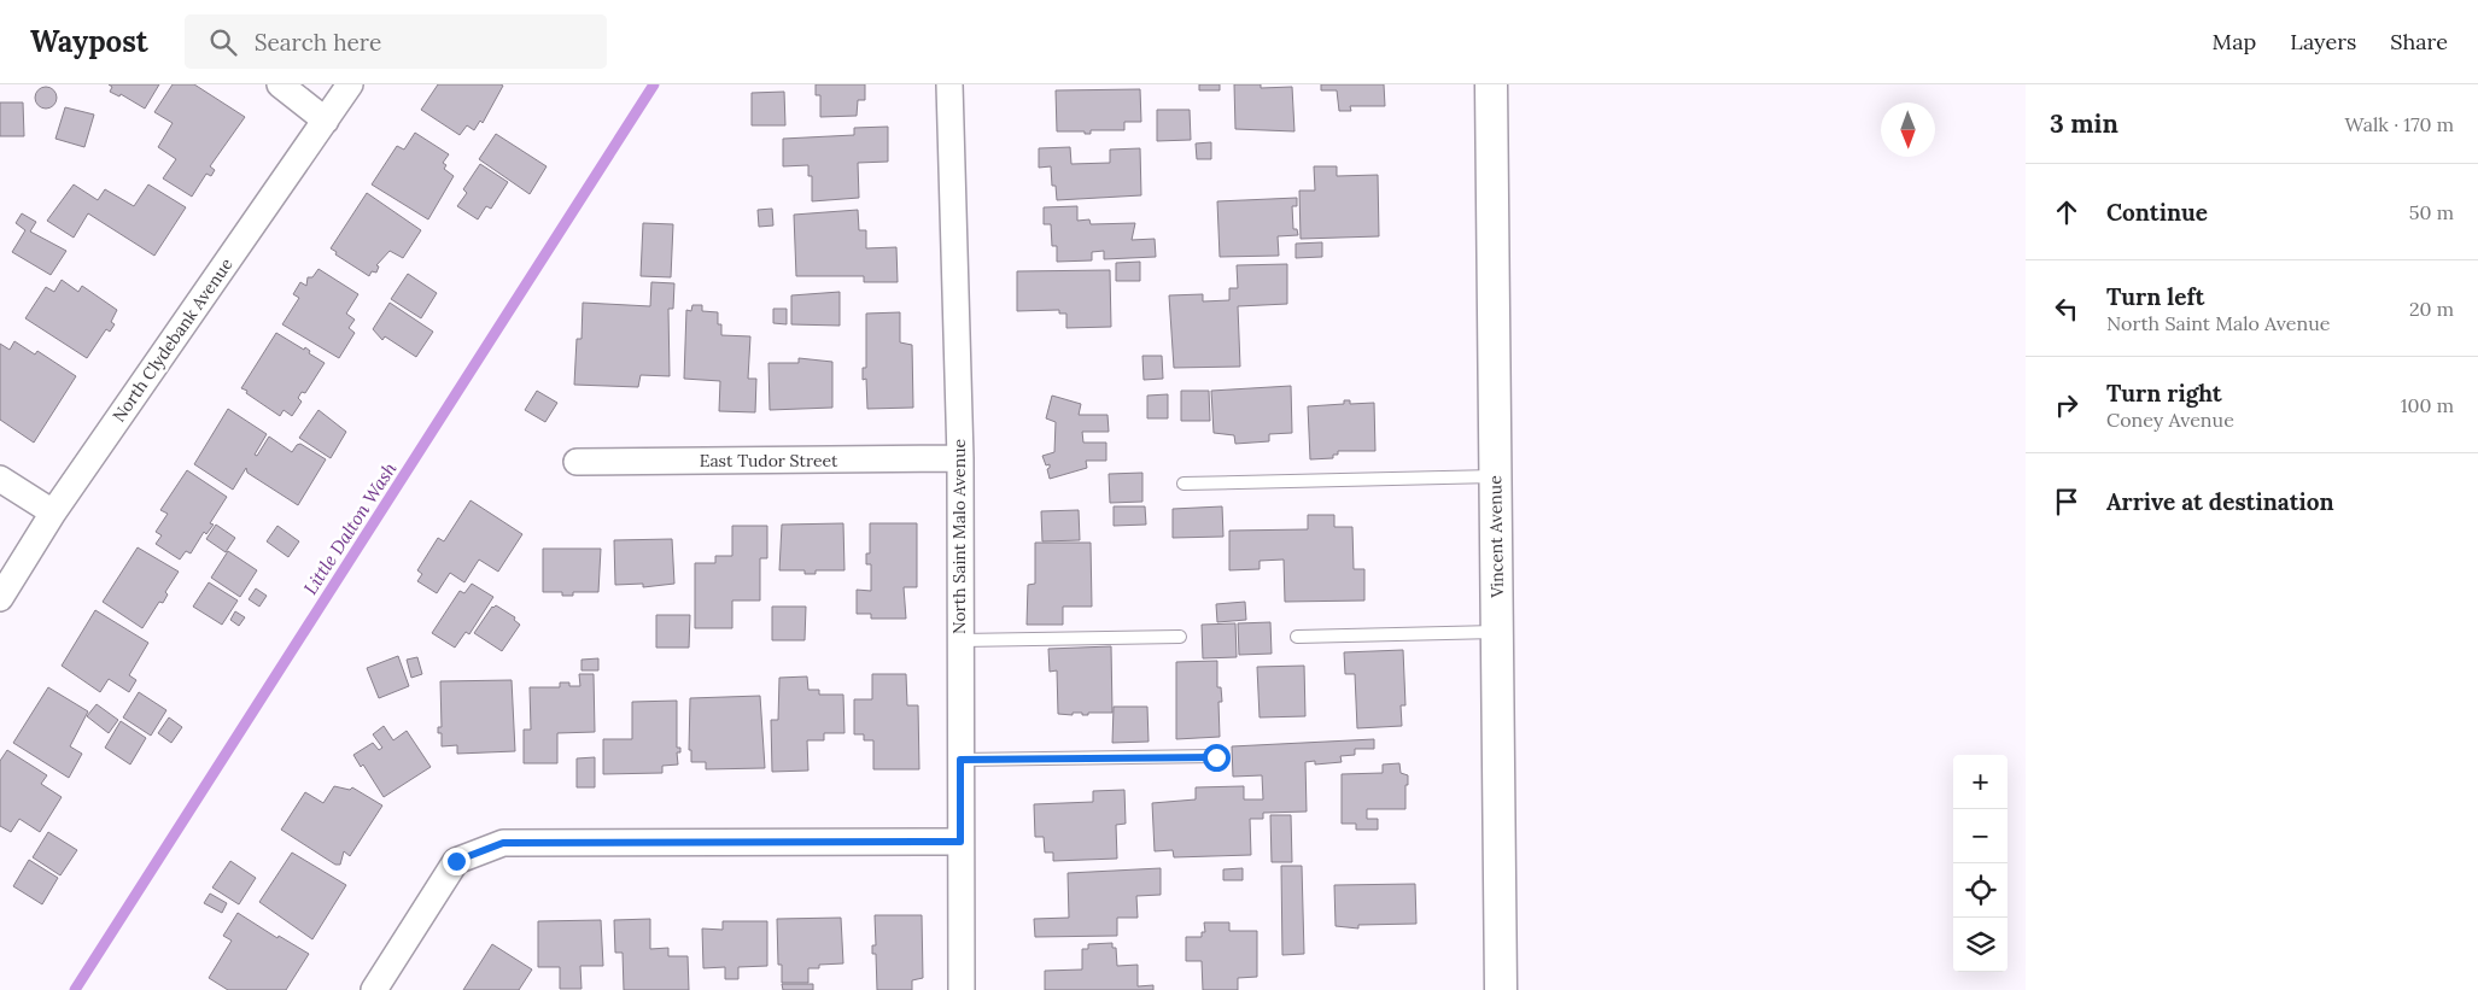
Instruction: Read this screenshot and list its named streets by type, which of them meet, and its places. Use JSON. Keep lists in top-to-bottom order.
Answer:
{
  "streets": {
    "street": [
      "North Clydebank Avenue",
      "East Tudor Street",
      "North Saint Malo Avenue",
      "Vincent Avenue"
    ]
  },
  "crossings": [
    ["East Tudor Street", "North Saint Malo Avenue"]
  ],
  "water": ["Little Dalton Wash"],
  "north": "bottom",
  "page": {
    "header": "Waypost",
    "search": "Search here",
    "nav": ["Map", "Layers", "Share"],
    "heading": ["3 min", "Walk · 170 m"],
    "list": [
      ["Continue", "50 m"],
      ["Turn left", "North Saint Malo Avenue", "20 m"],
      ["Turn right", "Coney Avenue", "100 m"],
      "Arrive at destination"
    ],
    "map_buttons": ["+", "−"]
  }
}
